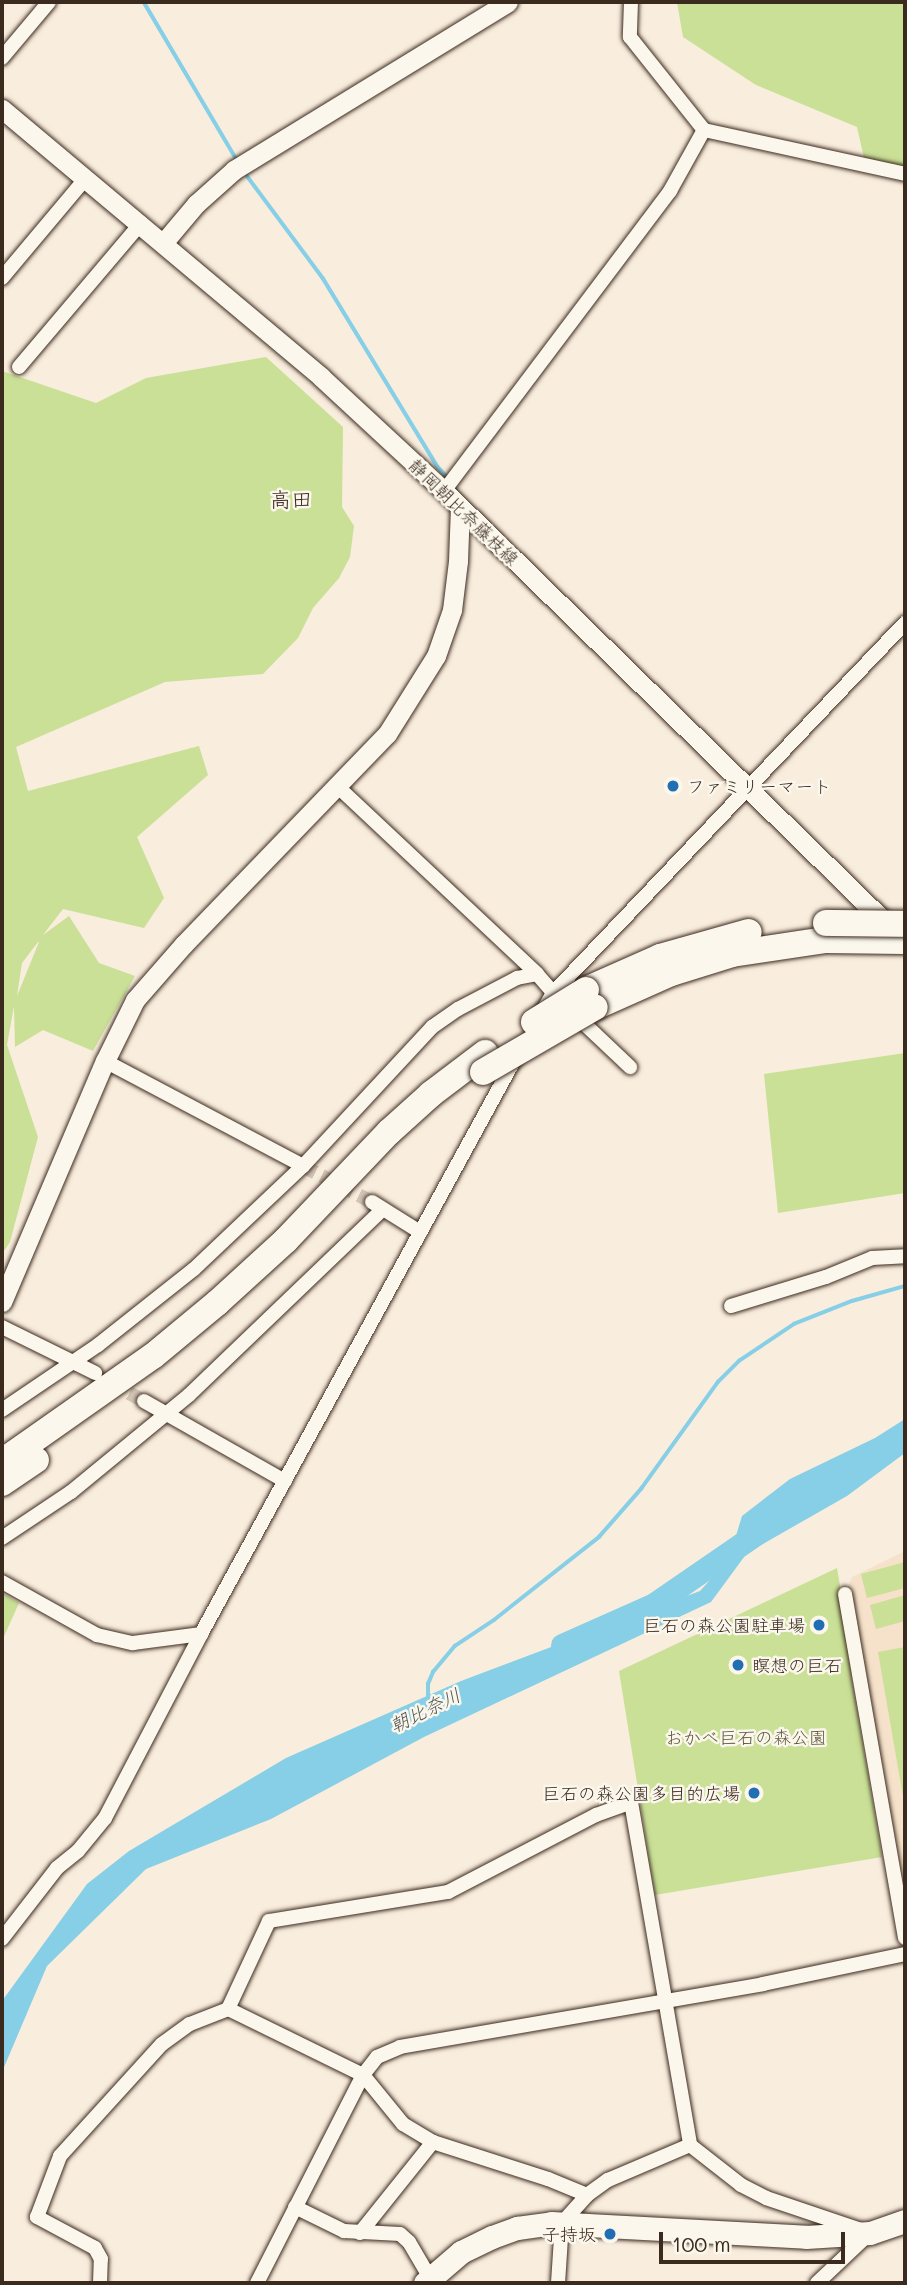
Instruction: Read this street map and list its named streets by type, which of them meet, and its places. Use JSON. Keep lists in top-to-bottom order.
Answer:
{
  "streets": {
    "street": ["静岡朝比奈藤枝線"]
  },
  "districts": ["高田"],
  "water": ["朝比奈川"],
  "parks": ["おかべ巨石の森公園"],
  "places": [
    "ファミリーマート",
    "巨石の森公園駐車場",
    "瞑想の巨石",
    "巨石の森公園多目的広場",
    "子持坂"
  ],
  "scale_bar": "100 m"
}
